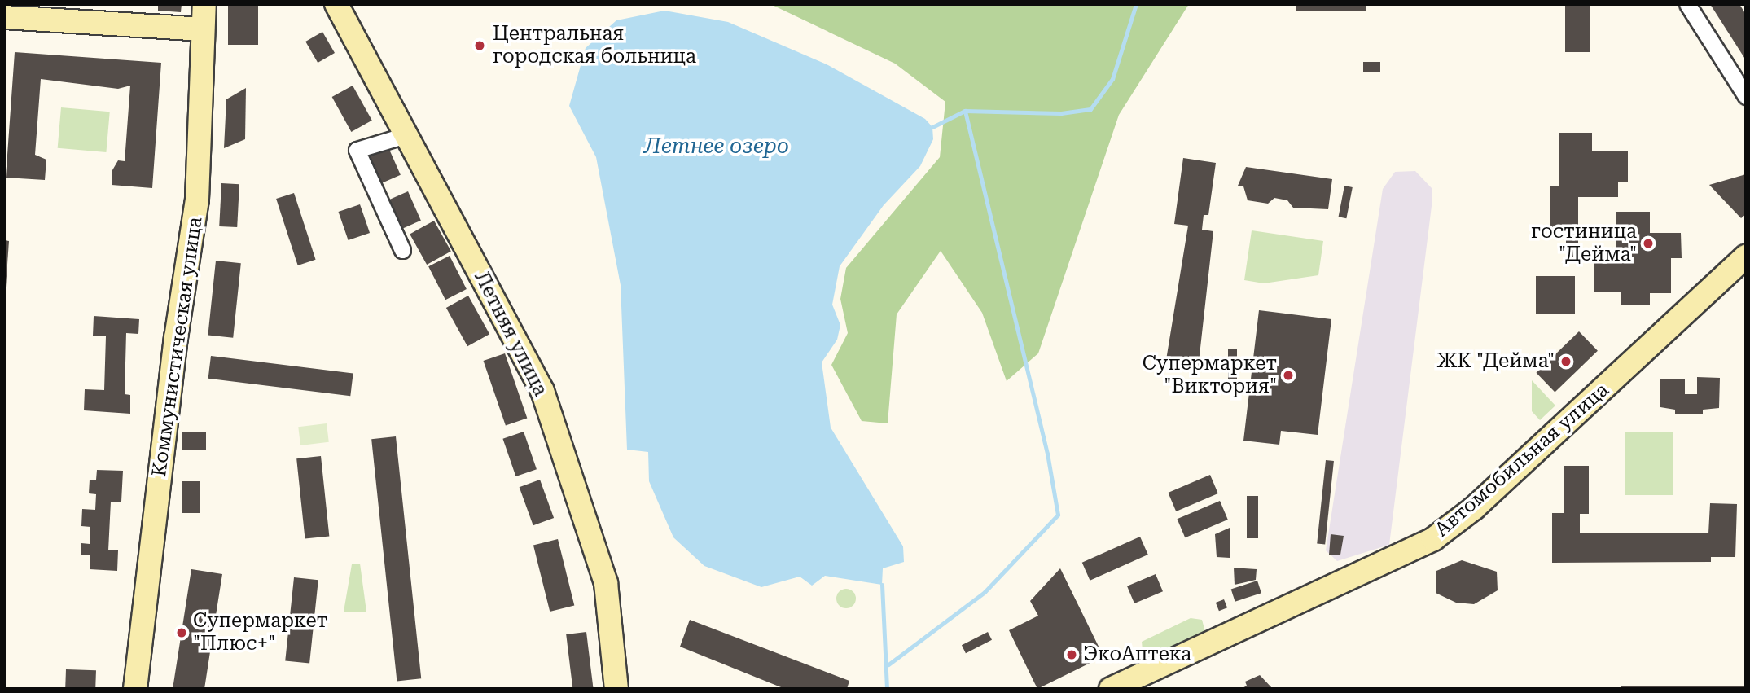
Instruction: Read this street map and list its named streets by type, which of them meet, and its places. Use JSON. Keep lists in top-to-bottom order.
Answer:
{
  "streets": {
    "street": ["Летняя улица", "Коммунистическая улица", "Автомобильная улица"]
  },
  "water": ["Летнее озеро"],
  "places": [
    "Центральная городская больница",
    "гостиница \"Дейма\"",
    "ЖК \"Дейма\"",
    "Супермаркет \"Виктория\"",
    "Супермаркет \"Плюс+\"",
    "ЭкоАптека"
  ]
}
